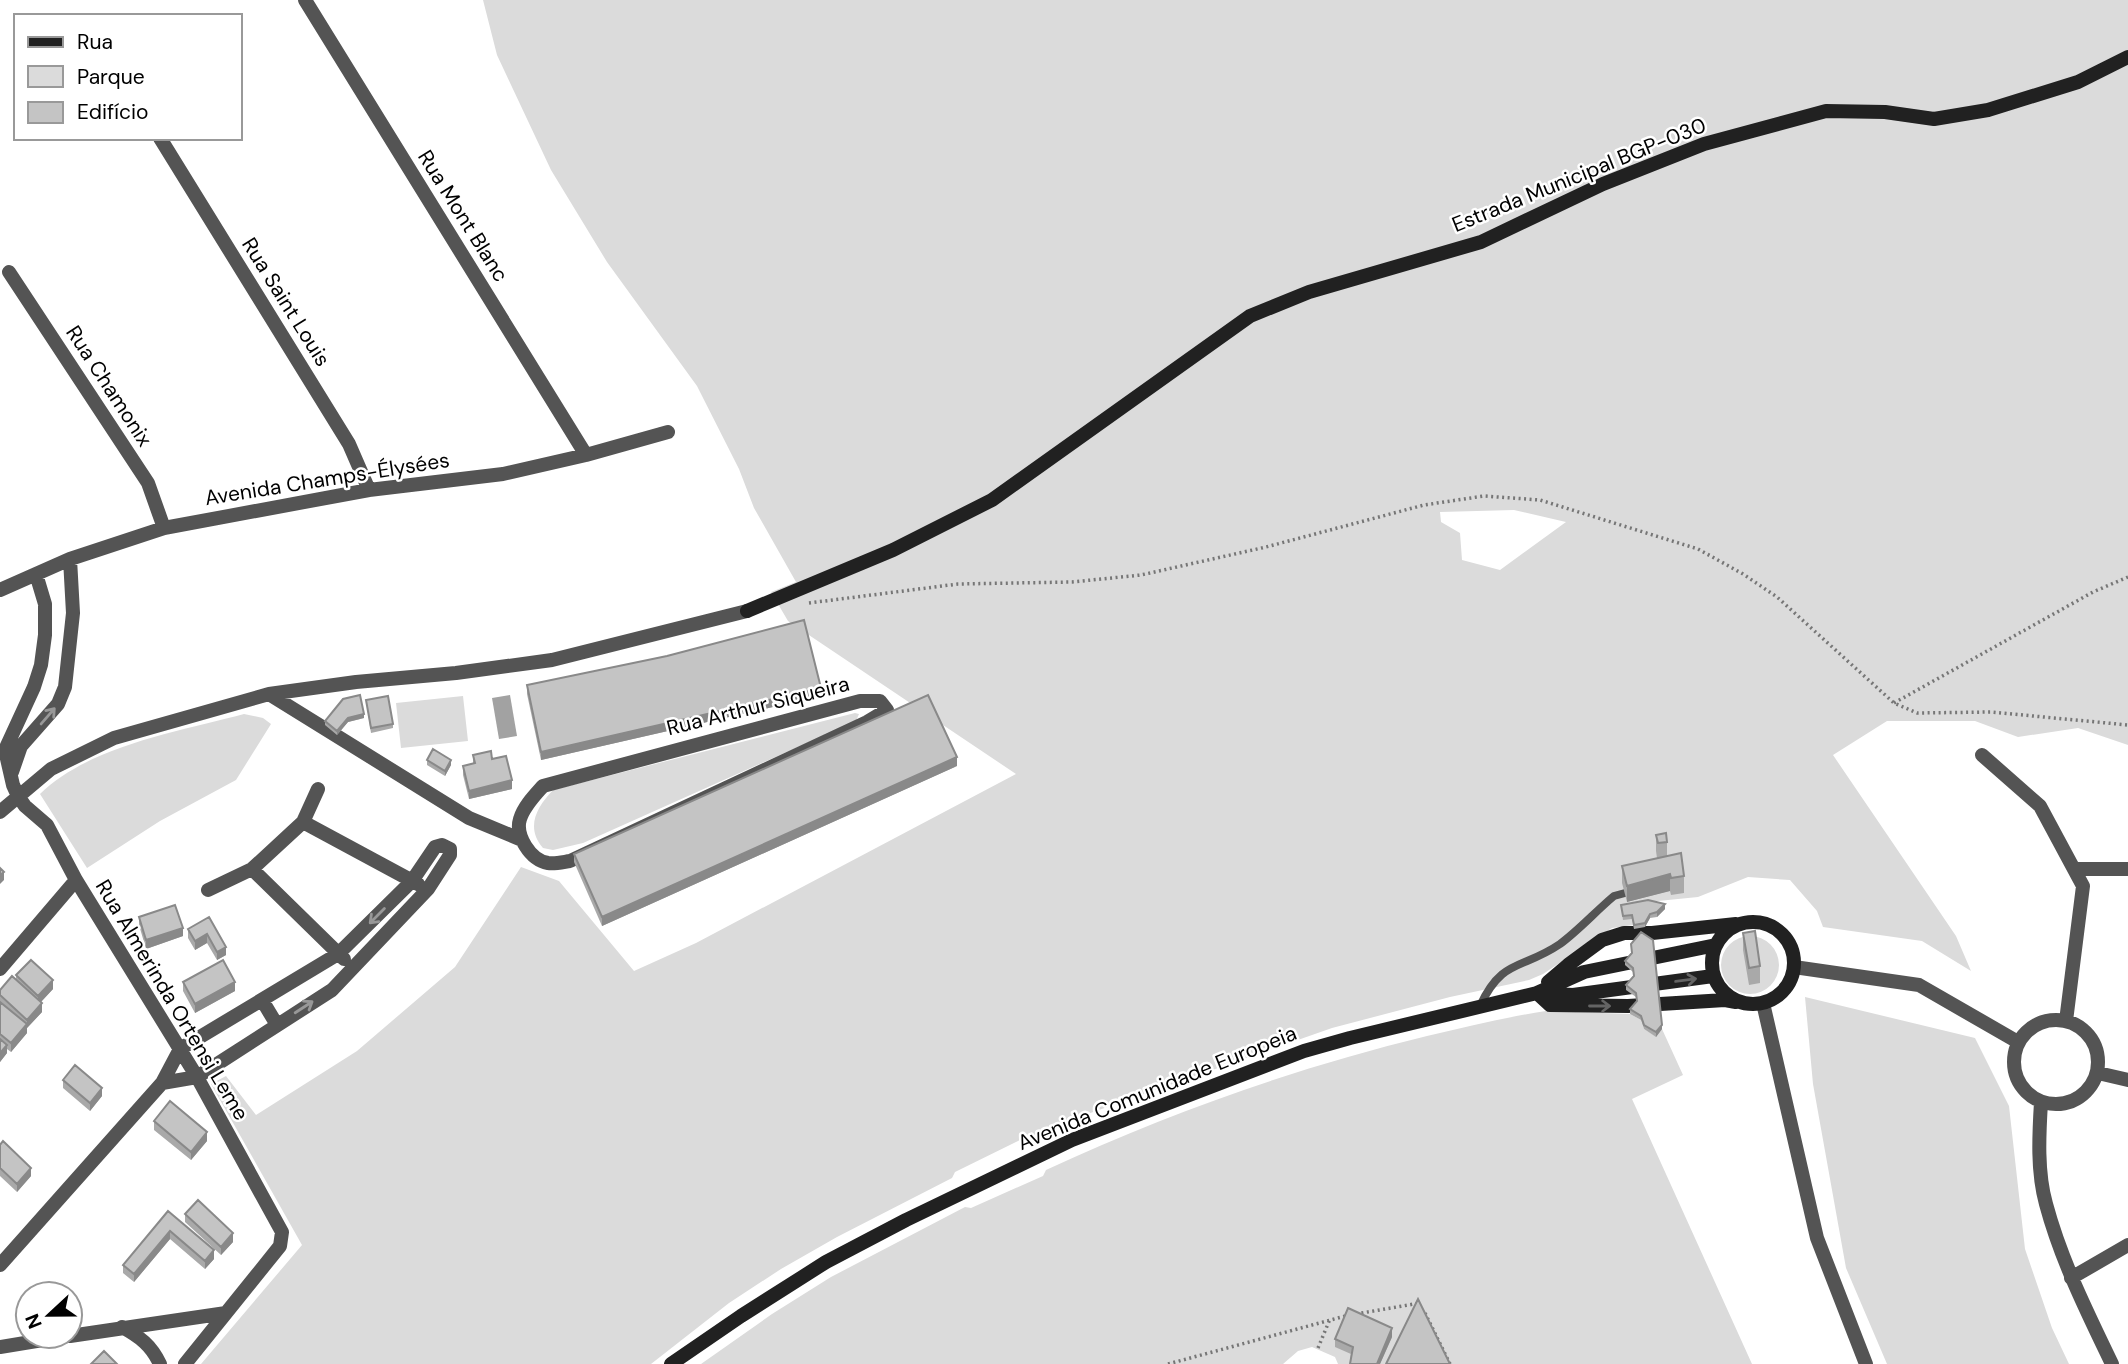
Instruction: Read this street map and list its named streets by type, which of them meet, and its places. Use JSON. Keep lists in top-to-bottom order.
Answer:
{
  "streets": {
    "street": [
      "Estrada Municipal BGP-030",
      "Rua Mont Blanc",
      "Rua Saint Louis",
      "Rua Chamonix",
      "Avenida Champs-Élysées",
      "Rua Arthur Siqueira",
      "Rua Almerinda Ortensi Leme",
      "Avenida Comunidade Europeia"
    ]
  },
  "crossings": [
    ["Estrada Municipal BGP-030", "Rua Arthur Siqueira"],
    ["Rua Mont Blanc", "Avenida Champs-Élysées"],
    ["Rua Saint Louis", "Avenida Champs-Élysées"],
    ["Rua Chamonix", "Avenida Champs-Élysées"]
  ],
  "legend": ["Rua", "Parque", "Edifício"],
  "north": "left"
}
